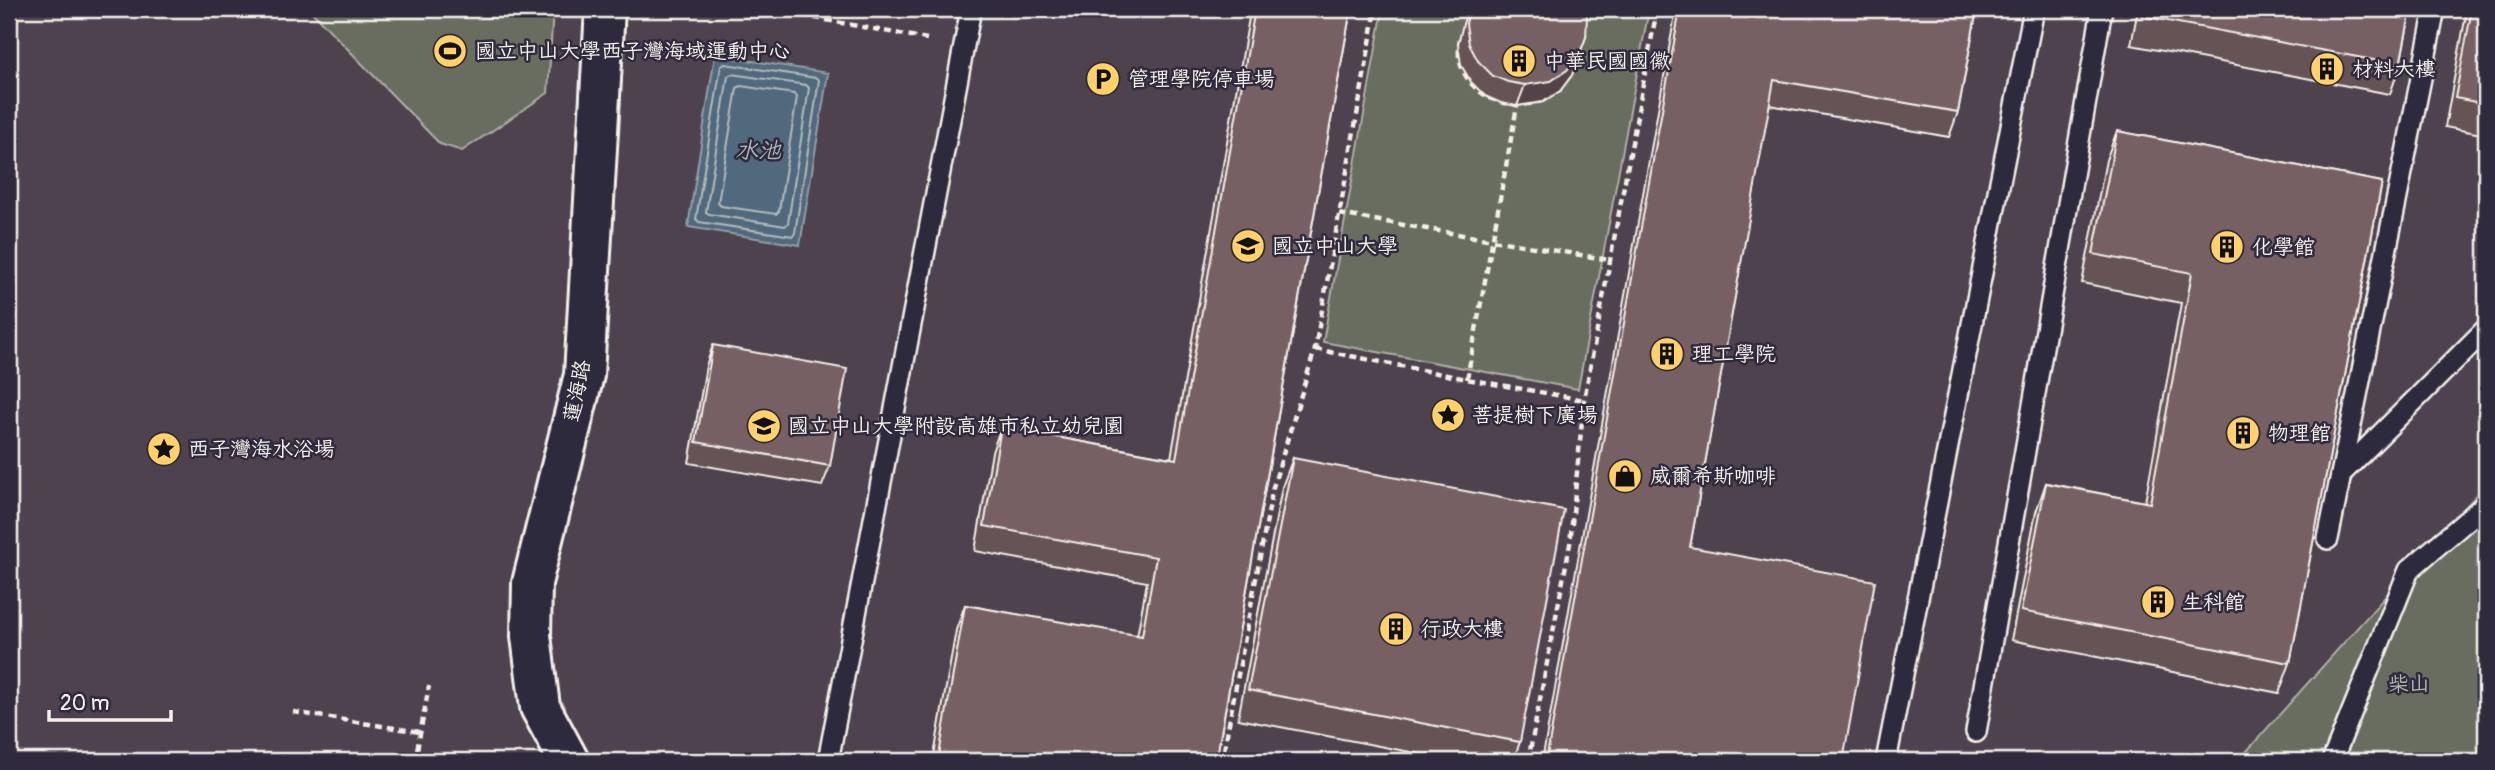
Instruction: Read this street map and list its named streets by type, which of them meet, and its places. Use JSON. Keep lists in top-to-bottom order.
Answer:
{
  "streets": {
    "street": ["蓮海路"]
  },
  "water": ["水池"],
  "parks": ["柴山"],
  "places": {
    "sports": ["國立中山大學西子灣海域運動中心"],
    "building": [
      "中華民國國徽",
      "材料大樓",
      "化學館",
      "理工學院",
      "物理館",
      "生科館",
      "行政大樓"
    ],
    "parking": ["管理學院停車場"],
    "school or university": ["國立中山大學", "國立中山大學附設高雄市私立幼兒園"],
    "place": ["菩提樹下廣場", "西子灣海水浴場"],
    "shop": ["威爾希斯咖啡"]
  },
  "scale_bar": "20 m"
}
